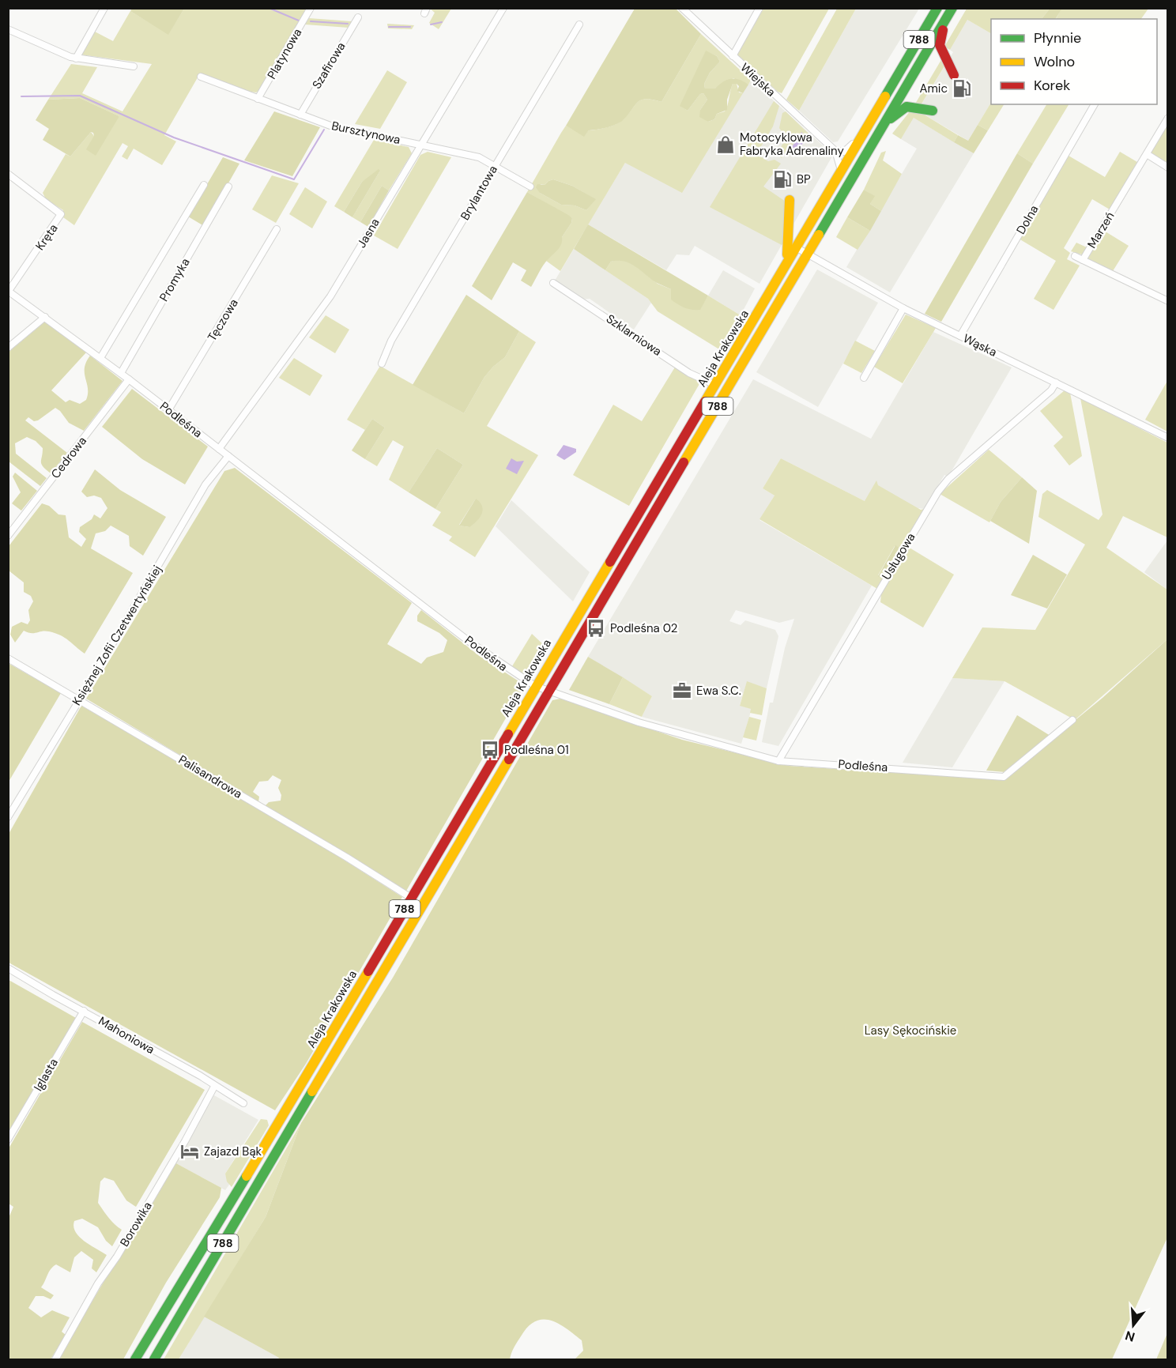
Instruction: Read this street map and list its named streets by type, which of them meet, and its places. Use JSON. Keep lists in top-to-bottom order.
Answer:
{
  "streets": {
    "main road": ["788", "Aleja Krakowska"],
    "street": [
      "Platynowa",
      "Szafirowa",
      "Wiejska",
      "Bursztynowa",
      "Brylantowa",
      "Dolna",
      "Marzeń",
      "Jasna",
      "Kręta",
      "Promyka",
      "Tęczowa",
      "Szklarniowa",
      "Wąska",
      "Podleśna",
      "Cedrowa",
      "Usługowa",
      "Księżnej Zofii Czetwertyńskiej",
      "Palisandrowa",
      "Mahoniowa",
      "Iglasta",
      "Borowika"
    ]
  },
  "crossings": [
    ["Platynowa", "Bursztynowa"],
    ["Szafirowa", "Bursztynowa"],
    ["Wiejska", "Aleja Krakowska"],
    ["Bursztynowa", "Brylantowa"],
    ["Bursztynowa", "Jasna"],
    ["Dolna", "Wąska"],
    ["Jasna", "Podleśna"],
    ["Kręta", "Podleśna"],
    ["Promyka", "Podleśna"],
    ["Tęczowa", "Podleśna"],
    ["Szklarniowa", "Aleja Krakowska"],
    ["Wąska", "Aleja Krakowska"],
    ["Wąska", "Usługowa"],
    ["Aleja Krakowska", "Podleśna"],
    ["Aleja Krakowska", "Palisandrowa"],
    ["Podleśna", "Cedrowa"],
    ["Podleśna", "Usługowa"],
    ["Podleśna", "Księżnej Zofii Czetwertyńskiej"],
    ["Księżnej Zofii Czetwertyńskiej", "Palisandrowa"],
    ["Mahoniowa", "Iglasta"],
    ["Mahoniowa", "Borowika"]
  ],
  "parks": ["Lasy Sękocińskie"],
  "places": {
    "fuel station": ["Amic", "BP"],
    "shop": ["Motocyklowa Fabryka Adrenaliny"],
    "bus stop": ["Podleśna 02", "Podleśna 01"],
    "office": ["Ewa S.C."],
    "hotel": ["Zajazd Bąk"]
  },
  "legend": ["Płynnie", "Wolno", "Korek"],
  "north": "bottom"
}
